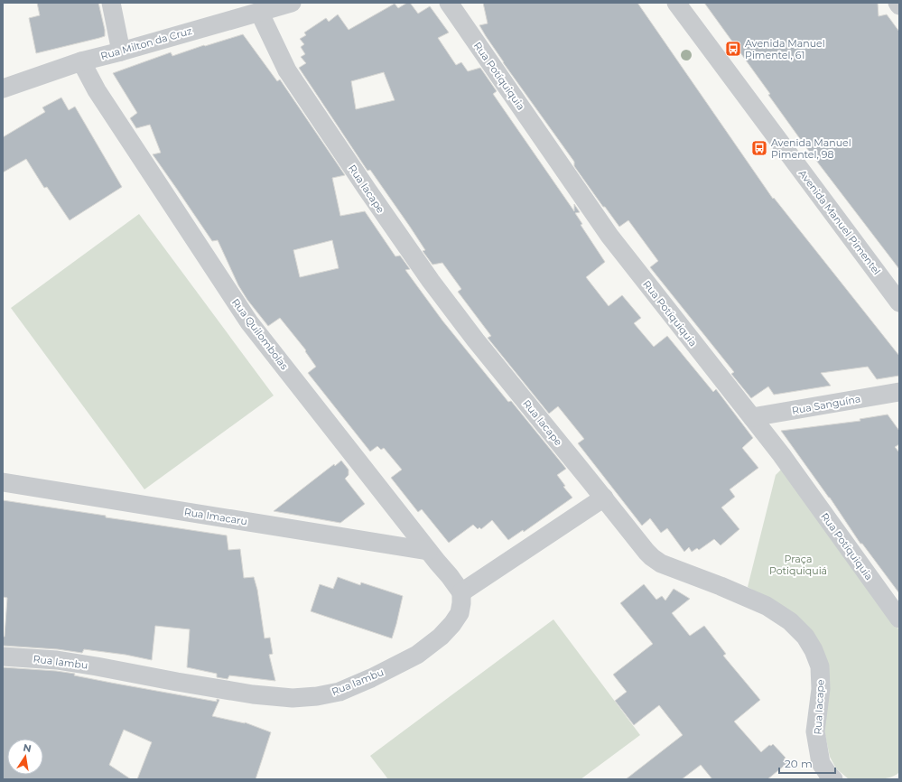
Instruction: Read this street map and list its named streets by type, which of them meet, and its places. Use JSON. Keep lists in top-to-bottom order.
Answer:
{
  "streets": {
    "street": [
      "Rua Milton da Cruz",
      "Rua Potíquiquia",
      "Rua Iacape",
      "Avenida Manuel Pimentel",
      "Rua Quilombolas",
      "Rua Sanguína",
      "Rua Imacaru",
      "Rua Iambu"
    ]
  },
  "crossings": [
    ["Rua Milton da Cruz", "Rua Iacape"],
    ["Rua Milton da Cruz", "Rua Quilombolas"],
    ["Rua Potíquiquia", "Rua Sanguína"],
    ["Rua Quilombolas", "Rua Imacaru"],
    ["Rua Quilombolas", "Rua Iambu"]
  ],
  "parks": ["Praça Potiquiquiá"],
  "places": {
    "bus stop": ["Avenida Manuel Pimentel, 61", "Avenida Manuel Pimentel, 98"]
  },
  "scale_bar": "20 m",
  "north": "top"
}
